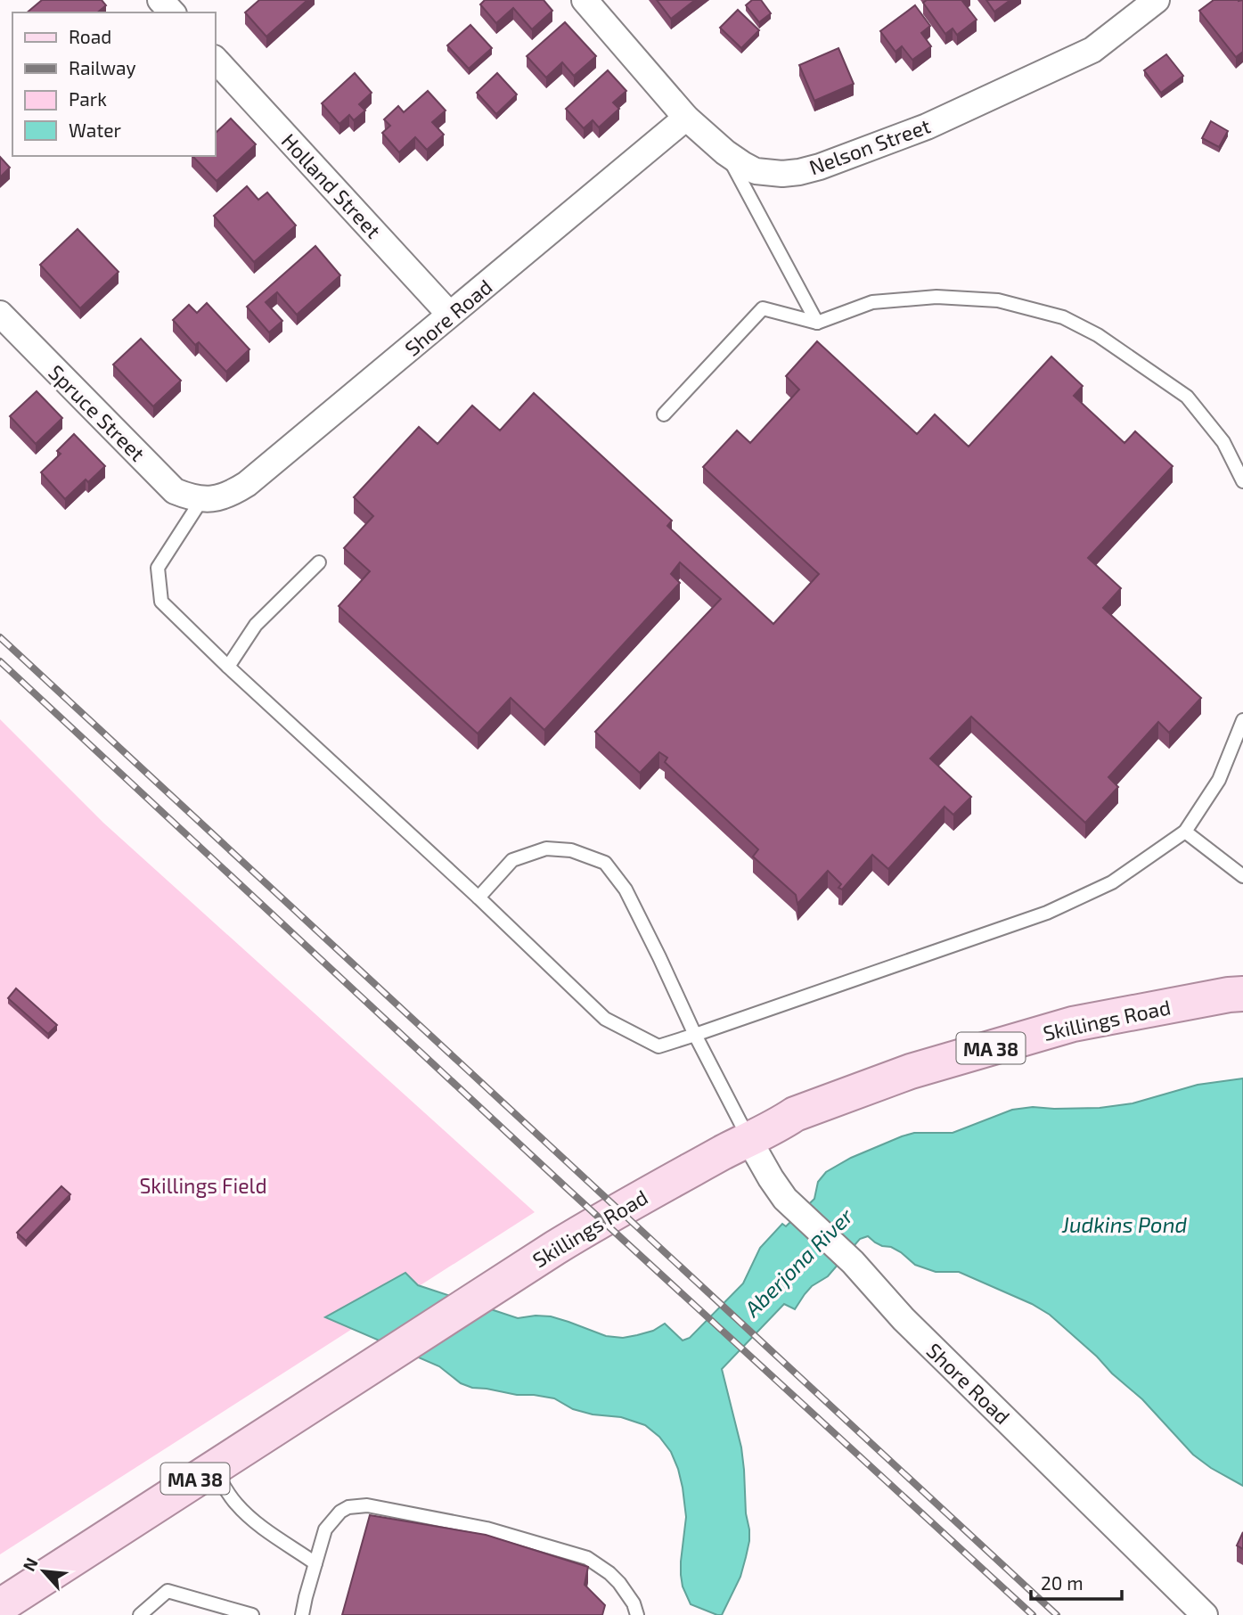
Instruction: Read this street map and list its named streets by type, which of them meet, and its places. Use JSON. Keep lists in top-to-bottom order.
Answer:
{
  "streets": {
    "main road": ["Skillings Road", "MA 38"],
    "street": [
      "Nelson Street",
      "Holland Street",
      "Shore Road",
      "Spruce Street"
    ]
  },
  "crossings": [
    ["Nelson Street", "Shore Road"],
    ["Holland Street", "Shore Road"],
    ["Shore Road", "Spruce Street"],
    ["Shore Road", "Skillings Road"]
  ],
  "water": ["Judkins Pond", "Aberjona River"],
  "parks": ["Skillings Field"],
  "legend": [
    "Road",
    "Railway",
    "Park",
    "Water"
  ],
  "scale_bar": "20 m",
  "north": "top left"
}
